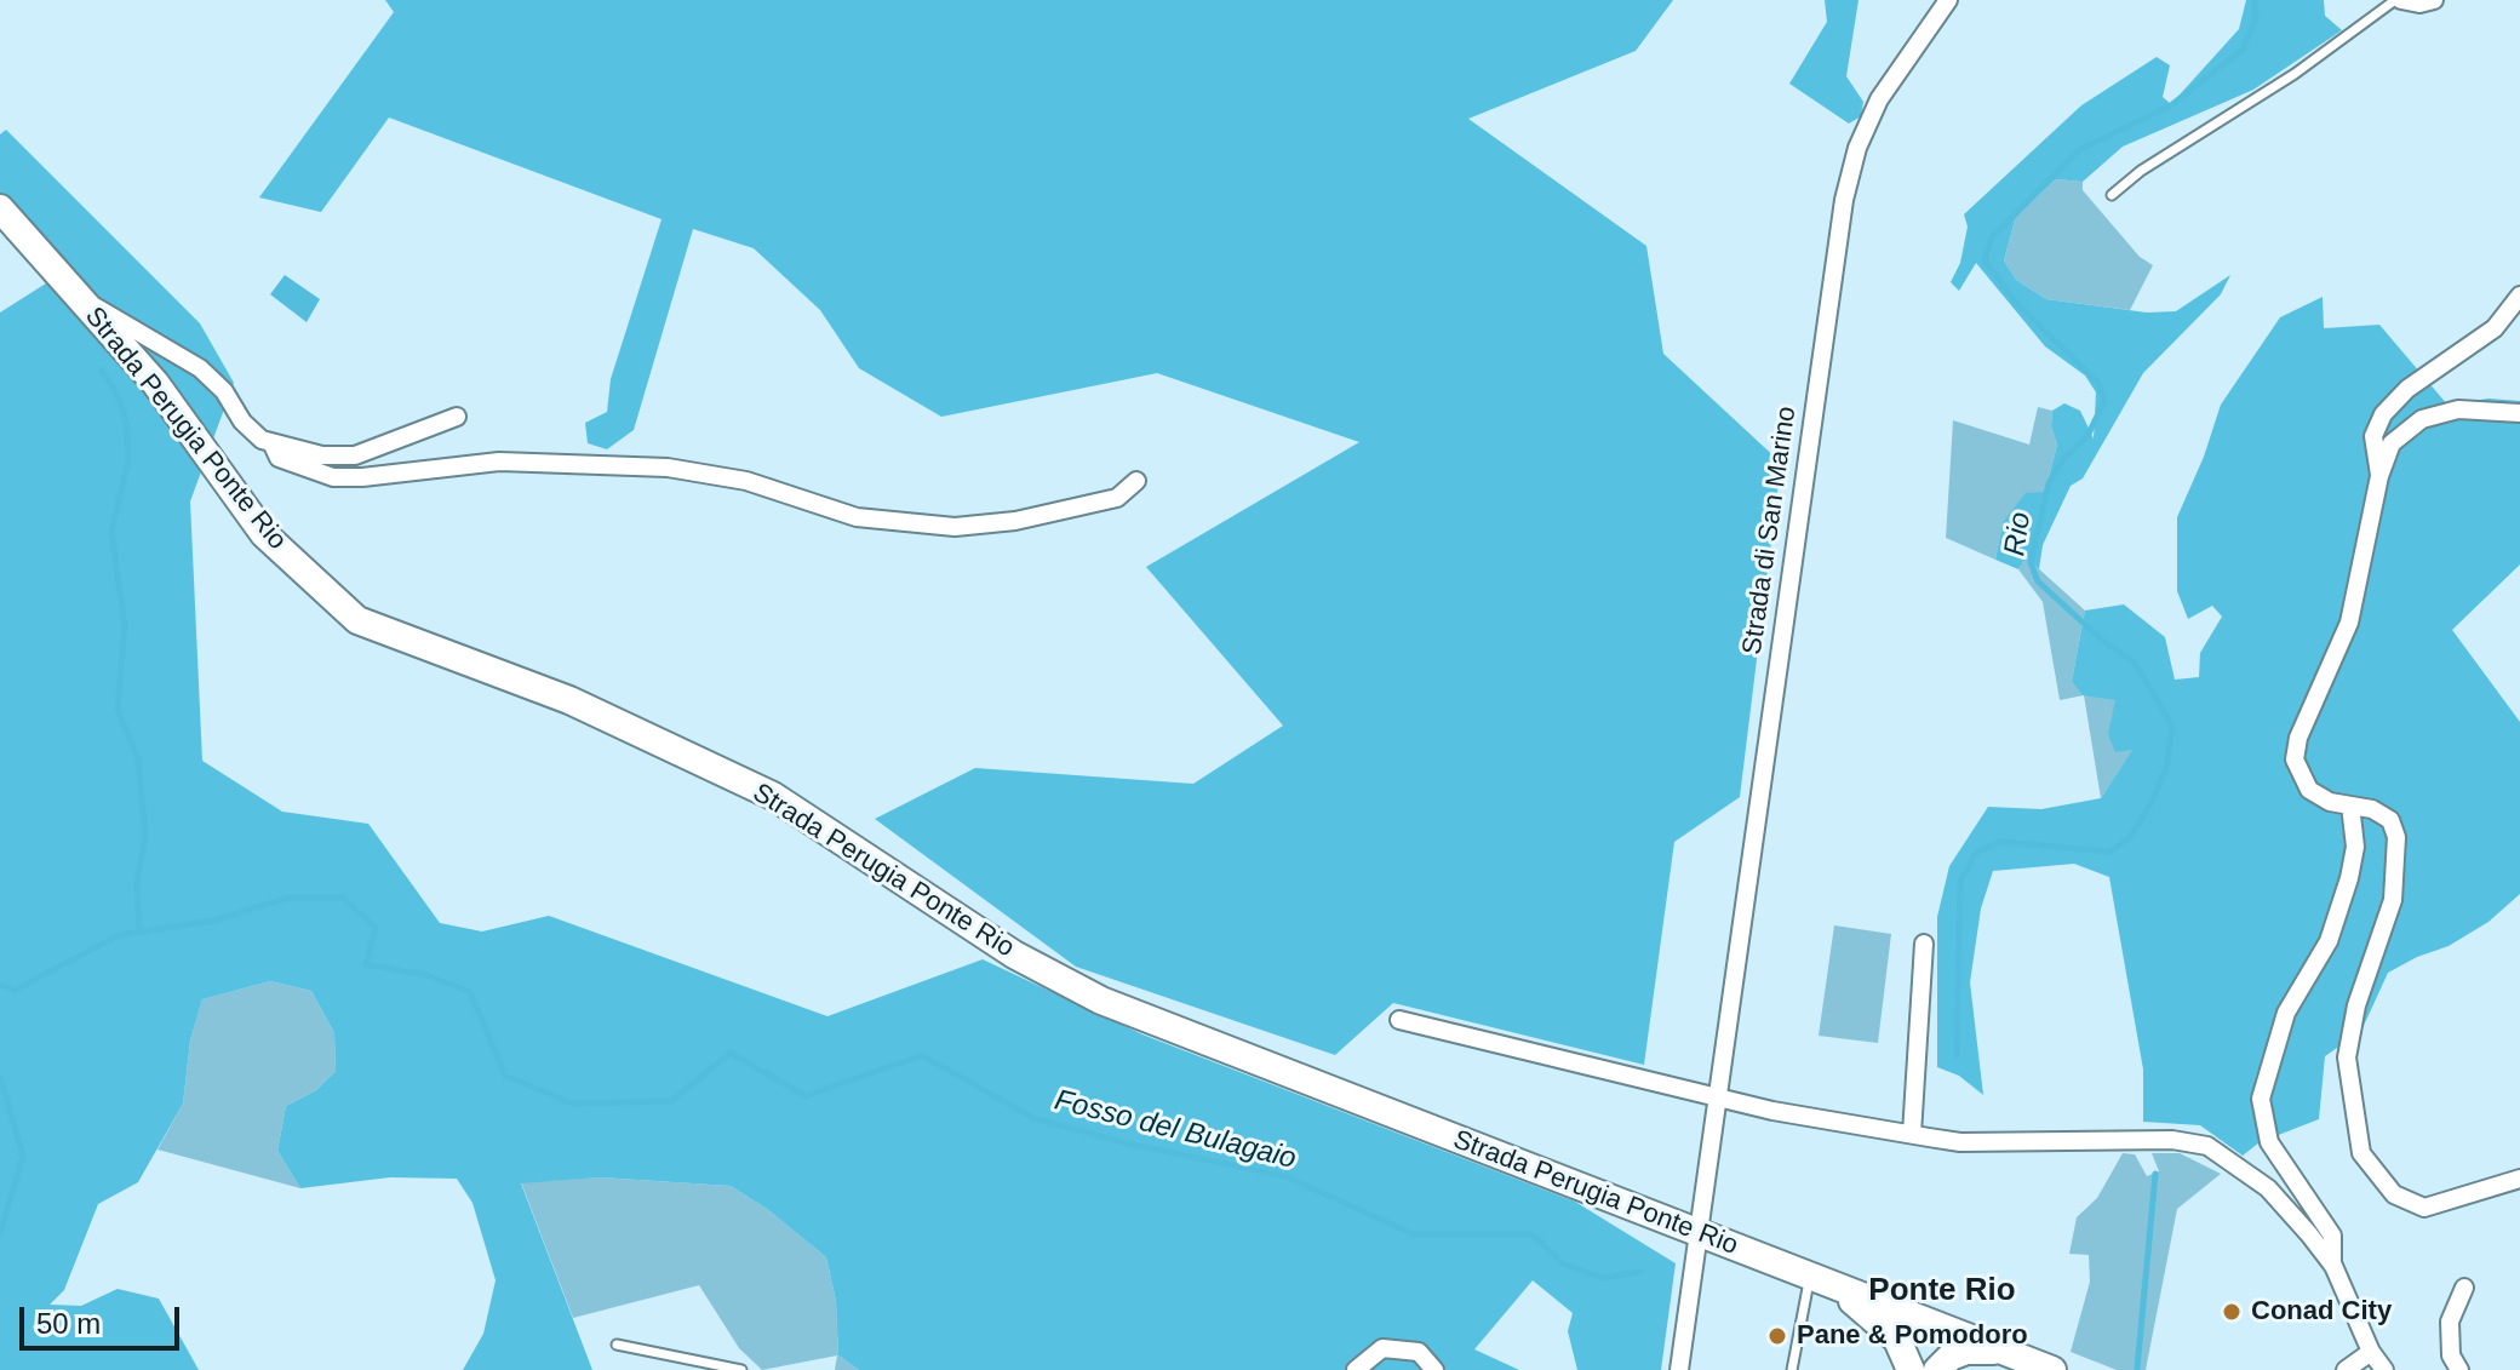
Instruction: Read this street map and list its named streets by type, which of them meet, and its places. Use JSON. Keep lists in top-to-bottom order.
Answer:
{
  "streets": {
    "main road": ["Strada Perugia Ponte Rio"],
    "street": ["Strada di San Marino"]
  },
  "crossings": [
    ["Strada Perugia Ponte Rio", "Strada di San Marino"]
  ],
  "districts": ["Ponte Rio"],
  "water": ["Rio", "Fosso del Bulagaio"],
  "places": ["Conad City", "Pane & Pomodoro"],
  "scale_bar": "50 m"
}
